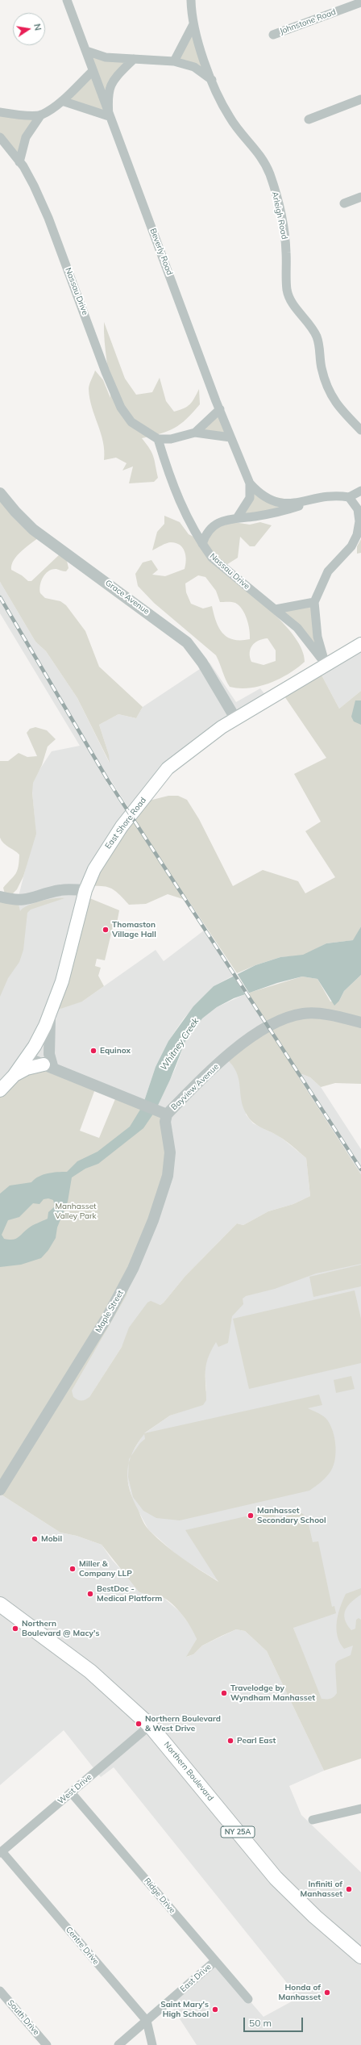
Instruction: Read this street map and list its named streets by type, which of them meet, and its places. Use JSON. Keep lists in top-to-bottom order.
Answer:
{
  "streets": {
    "main road": ["East Shore Road", "Northern Boulevard", "NY 25A"],
    "street": [
      "Johnstone Road",
      "Arleigh Road",
      "Beverly Road",
      "Nassau Drive",
      "Grace Avenue",
      "Bayview Avenue",
      "Maple Street",
      "West Drive",
      "Ridge Drive",
      "Centre Drive",
      "East Drive",
      "South Drive"
    ]
  },
  "crossings": [
    ["Nassau Drive", "East Shore Road"],
    ["Grace Avenue", "East Shore Road"],
    ["East Shore Road", "Bayview Avenue"],
    ["Bayview Avenue", "Maple Street"],
    ["Northern Boulevard", "West Drive"],
    ["West Drive", "Ridge Drive"],
    ["West Drive", "Centre Drive"],
    ["Ridge Drive", "East Drive"],
    ["Centre Drive", "East Drive"]
  ],
  "water": ["Whitney Creek"],
  "parks": ["Manhasset Valley Park"],
  "places": [
    "Thomaston Village Hall",
    "Equinox",
    "Manhasset Secondary School",
    "Mobil",
    "Miller & Company LLP",
    "BestDoc - Medical Platform",
    "Northern Boulevard @ Macy's",
    "Travelodge by Wyndham Manhasset",
    "Northern Boulevard & West Drive",
    "Pearl East",
    "Infiniti of Manhasset",
    "Honda of Manhasset",
    "Saint Mary's High School"
  ],
  "scale_bar": "50 m",
  "north": "right"
}
